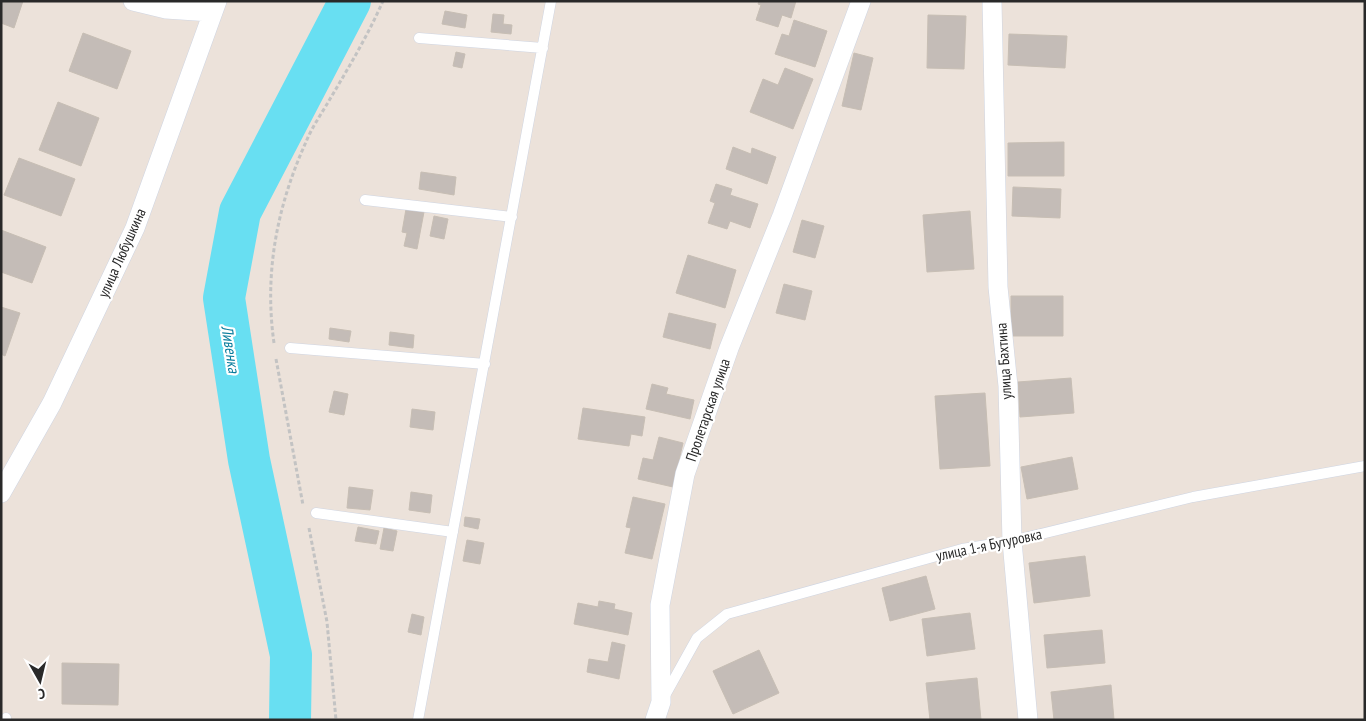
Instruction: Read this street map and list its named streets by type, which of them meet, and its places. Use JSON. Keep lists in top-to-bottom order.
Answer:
{
  "streets": {
    "street": ["улица Любушкина", "улица Бахтина", "Пролетарская улица"],
    "lane": ["улица 1-я Бутуровка"]
  },
  "crossings": [
    ["улица Бахтина", "улица 1-я Бутуровка"],
    ["Пролетарская улица", "улица 1-я Бутуровка"]
  ],
  "water": ["Ливенка"],
  "north": "bottom"
}
